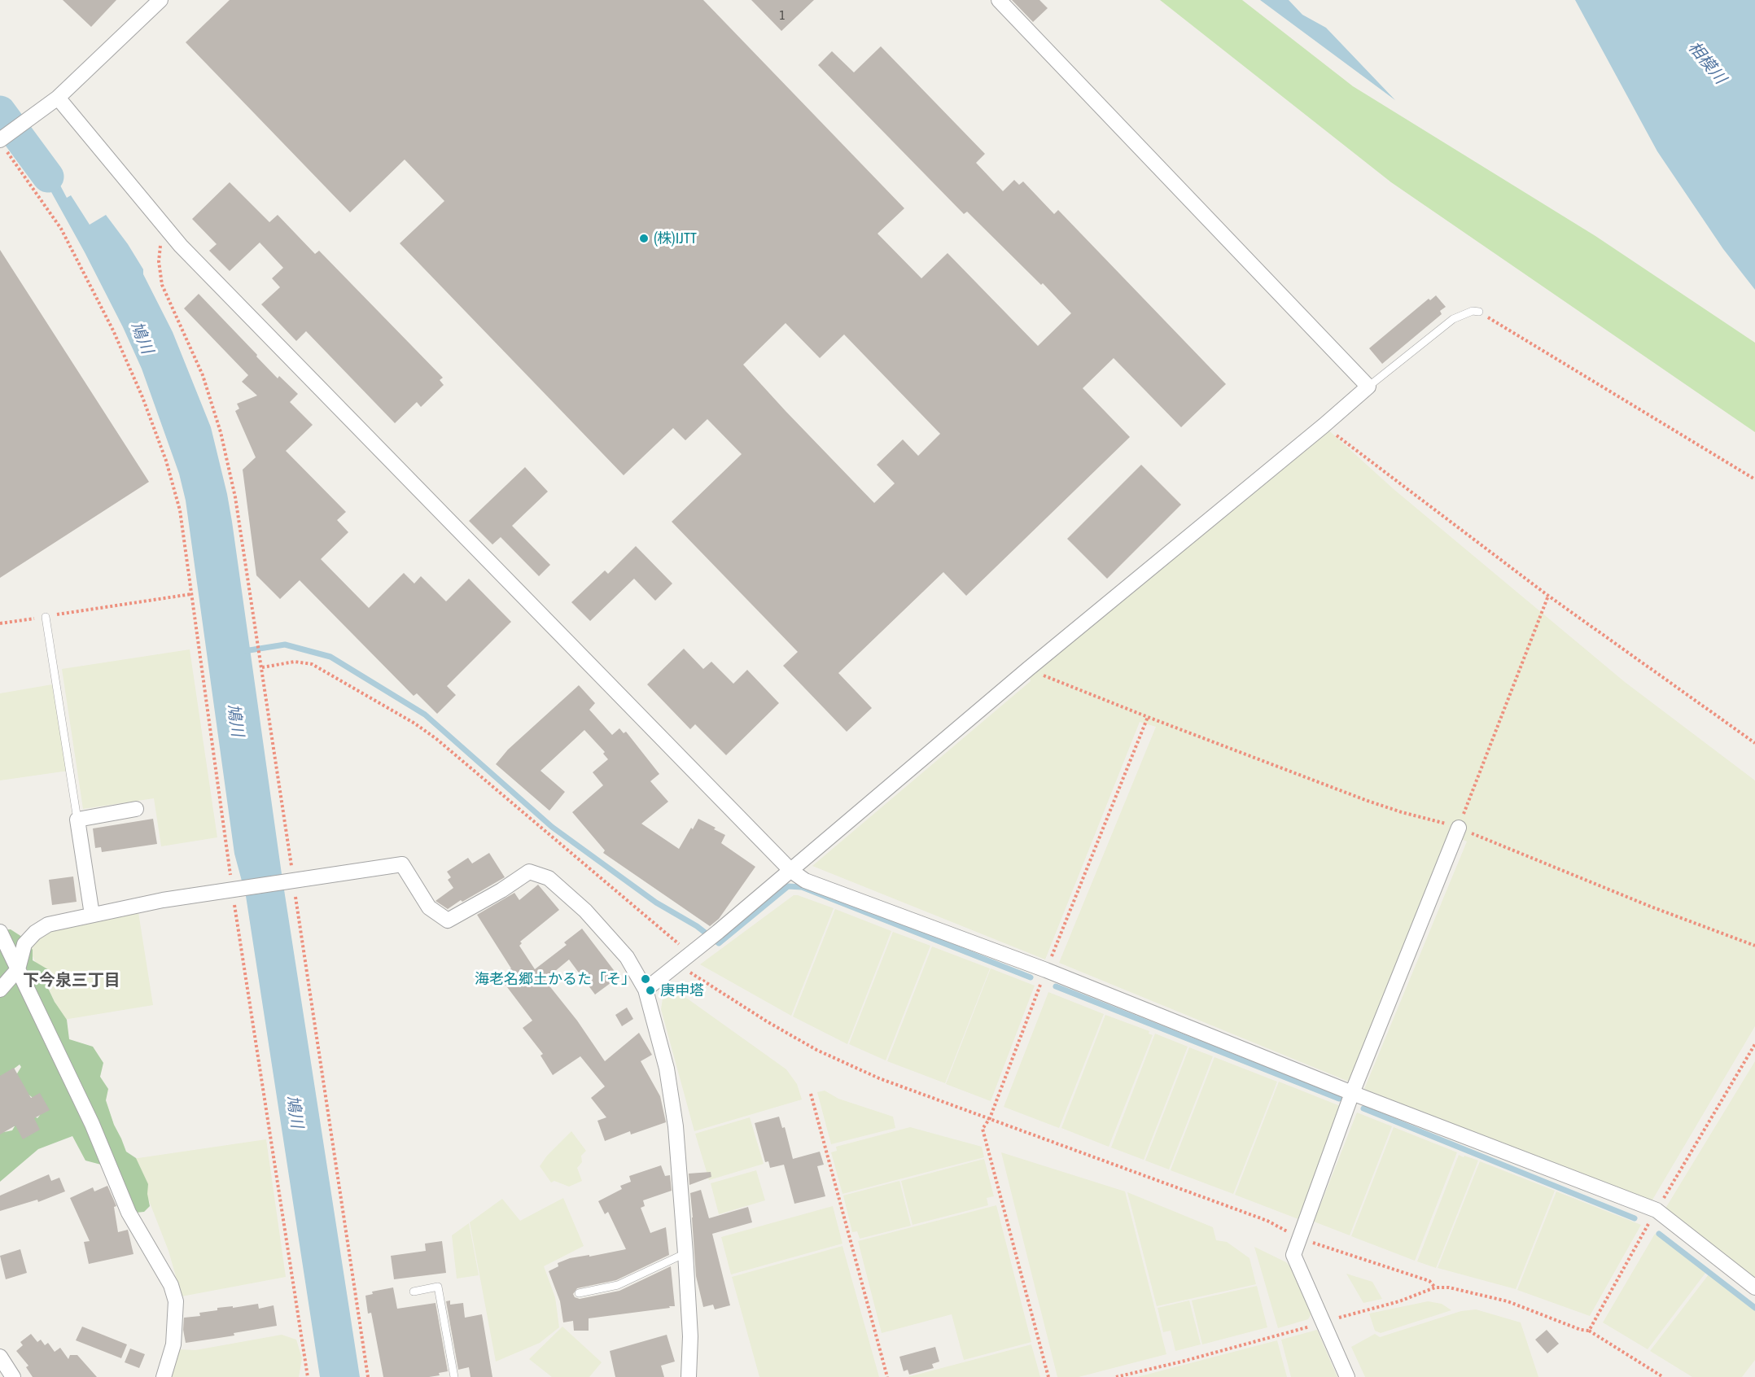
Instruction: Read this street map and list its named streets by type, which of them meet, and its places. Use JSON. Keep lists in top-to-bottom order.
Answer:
{
  "districts": ["下今泉三丁目"],
  "water": ["相模川", "鳩川"],
  "places": ["(株)IJTT", "海老名郷土かるた「そ」", "庚申塔"],
  "house_numbers": ["1"]
}
